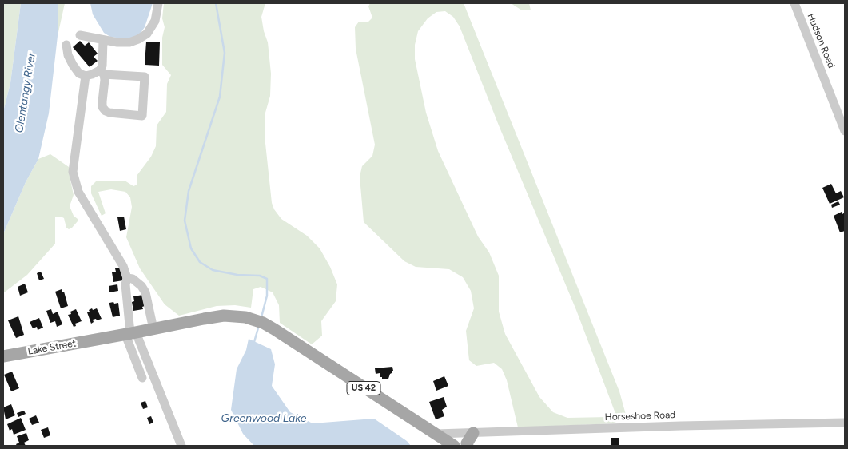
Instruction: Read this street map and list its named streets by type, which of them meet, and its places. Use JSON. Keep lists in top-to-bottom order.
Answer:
{
  "streets": {
    "main road": ["Lake Street", "US 42"],
    "street": ["Hudson Road", "Horseshoe Road"]
  },
  "crossings": [
    ["Lake Street", "US 42"],
    ["US 42", "Horseshoe Road"]
  ],
  "water": ["Olentangy River", "Greenwood Lake"]
}
